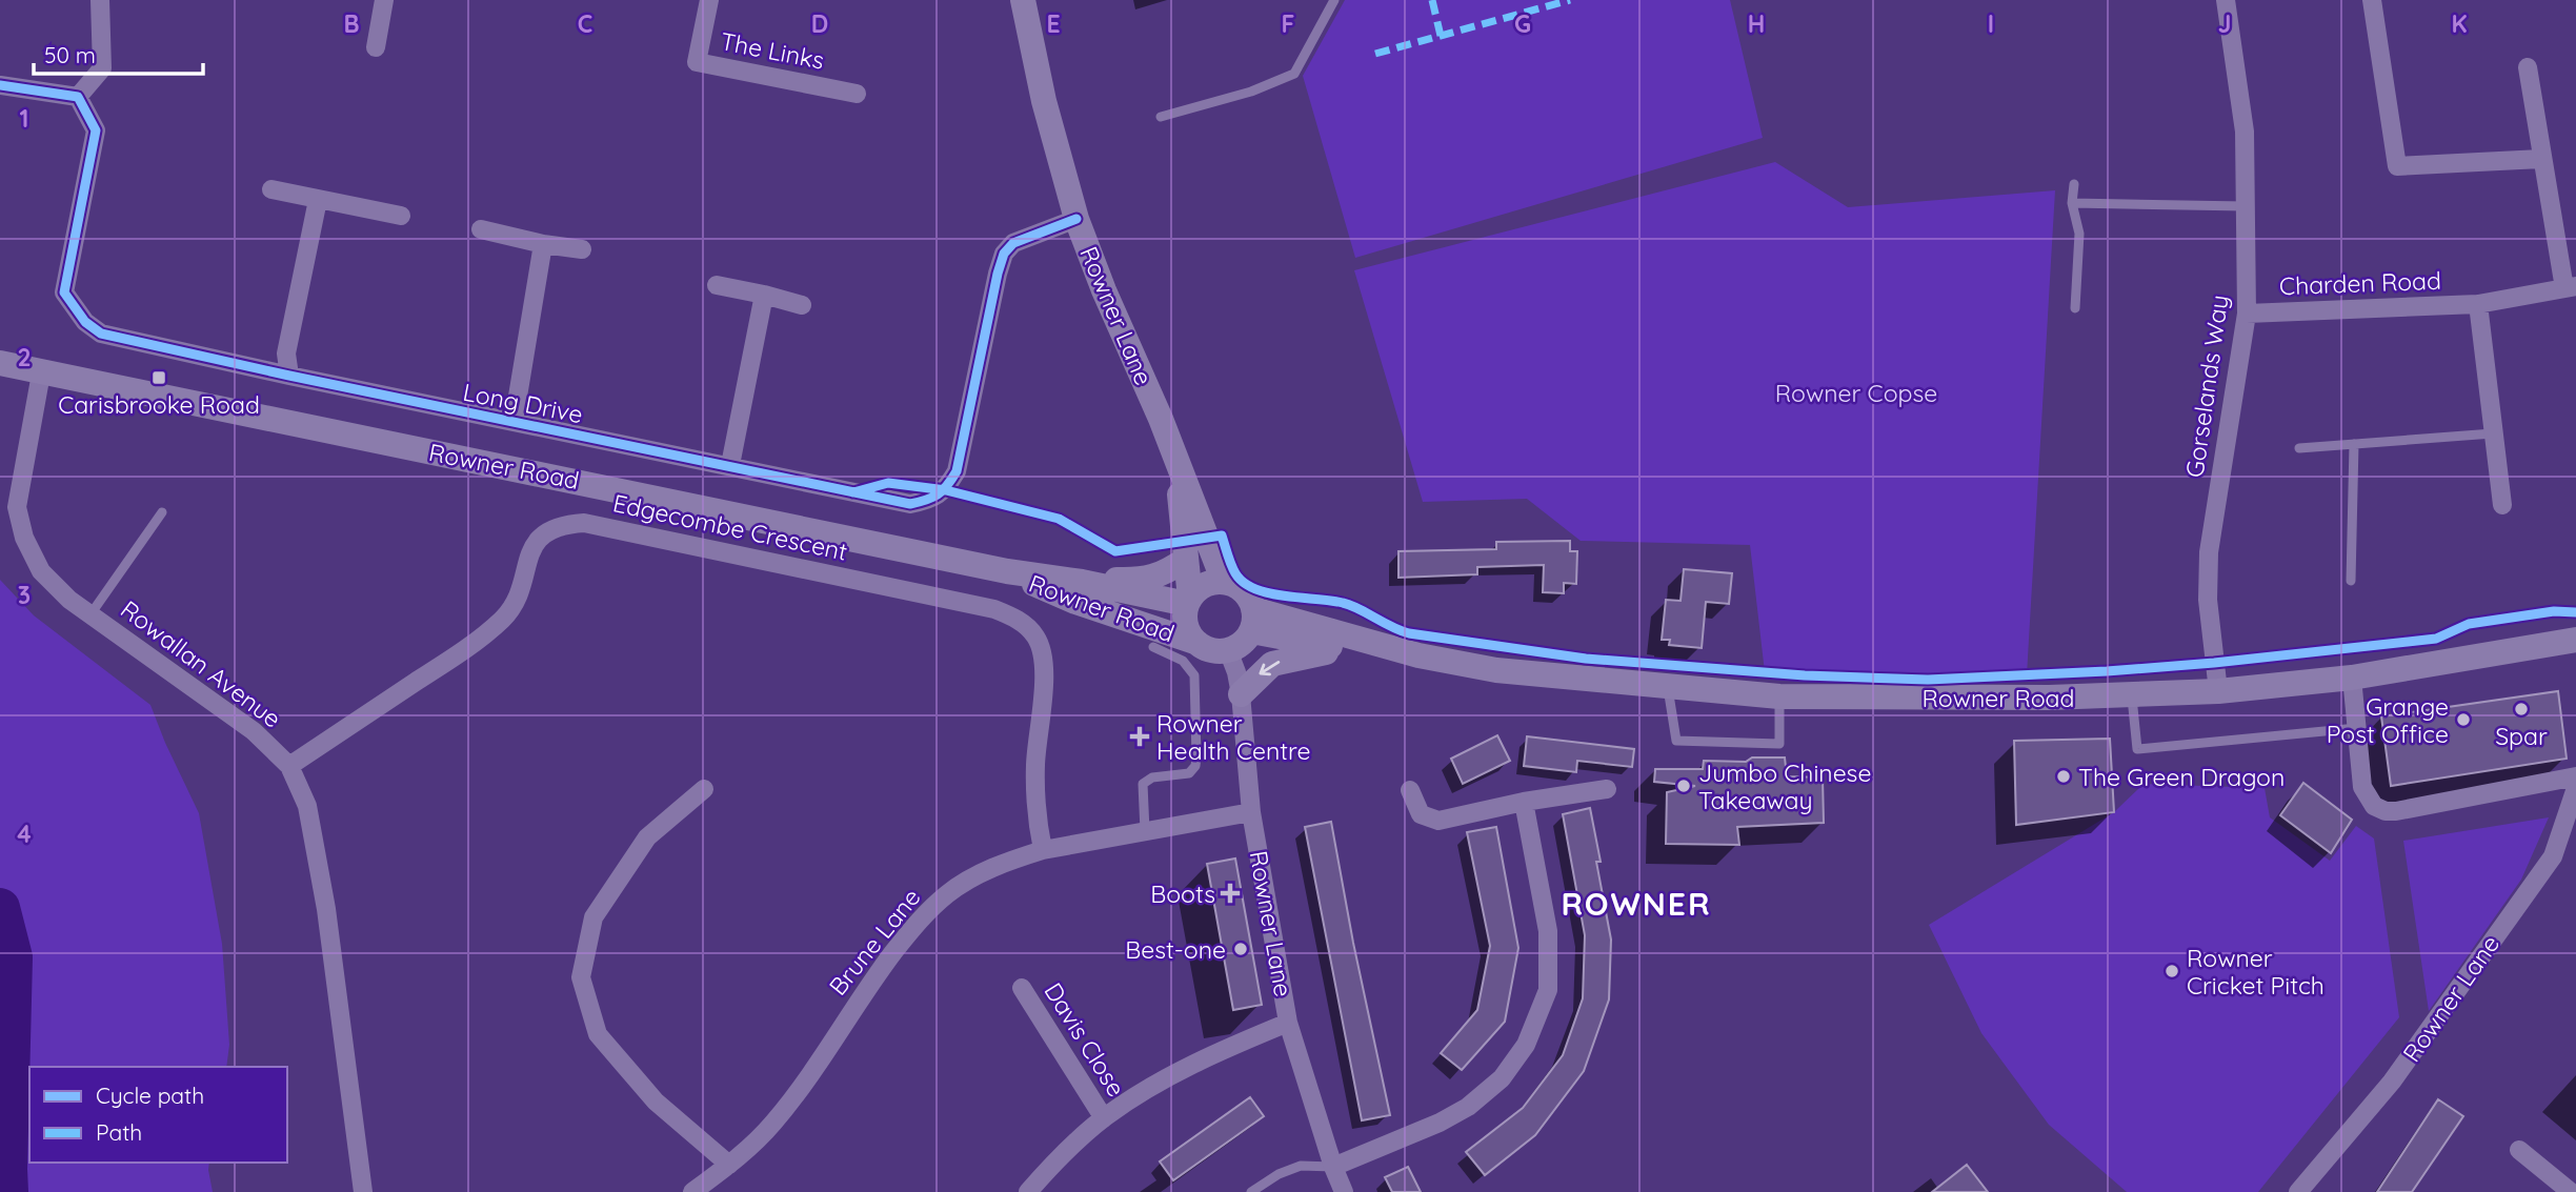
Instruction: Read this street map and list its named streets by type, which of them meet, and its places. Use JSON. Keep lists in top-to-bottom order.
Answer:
{
  "streets": {
    "main road": ["Rowner Lane", "Rowner Road"],
    "street": [
      "The Links",
      "Charden Road",
      "Gorselands Way",
      "Long Drive",
      "Edgecombe Crescent",
      "Rowallan Avenue",
      "Brune Lane",
      "Davis Close"
    ]
  },
  "crossings": [
    ["Charden Road", "Gorselands Way"],
    ["Rowner Lane", "Long Drive"],
    ["Rowner Lane", "Rowner Road"],
    ["Rowner Lane", "Brune Lane"],
    ["Gorselands Way", "Rowner Road"],
    ["Rowner Road", "Rowallan Avenue"],
    ["Edgecombe Crescent", "Rowallan Avenue"],
    ["Edgecombe Crescent", "Brune Lane"]
  ],
  "districts": ["ROWNER"],
  "parks": ["Rowner Copse"],
  "places": {
    "transit": ["Carisbrooke Road"],
    "other": [
      "Spar",
      "Grange Post Office",
      "The Green Dragon",
      "Jumbo Chinese Takeaway",
      "Best-one",
      "Rowner Cricket Pitch"
    ],
    "health": ["Rowner Health Centre", "Boots"]
  },
  "legend": ["Cycle path", "Path"],
  "scale_bar": "50 m",
  "grid": {
    "columns": [
      "B",
      "C",
      "D",
      "E",
      "F",
      "G",
      "H",
      "I",
      "J",
      "K"
    ],
    "rows": [
      "1",
      "2",
      "3",
      "4"
    ]
  }
}
